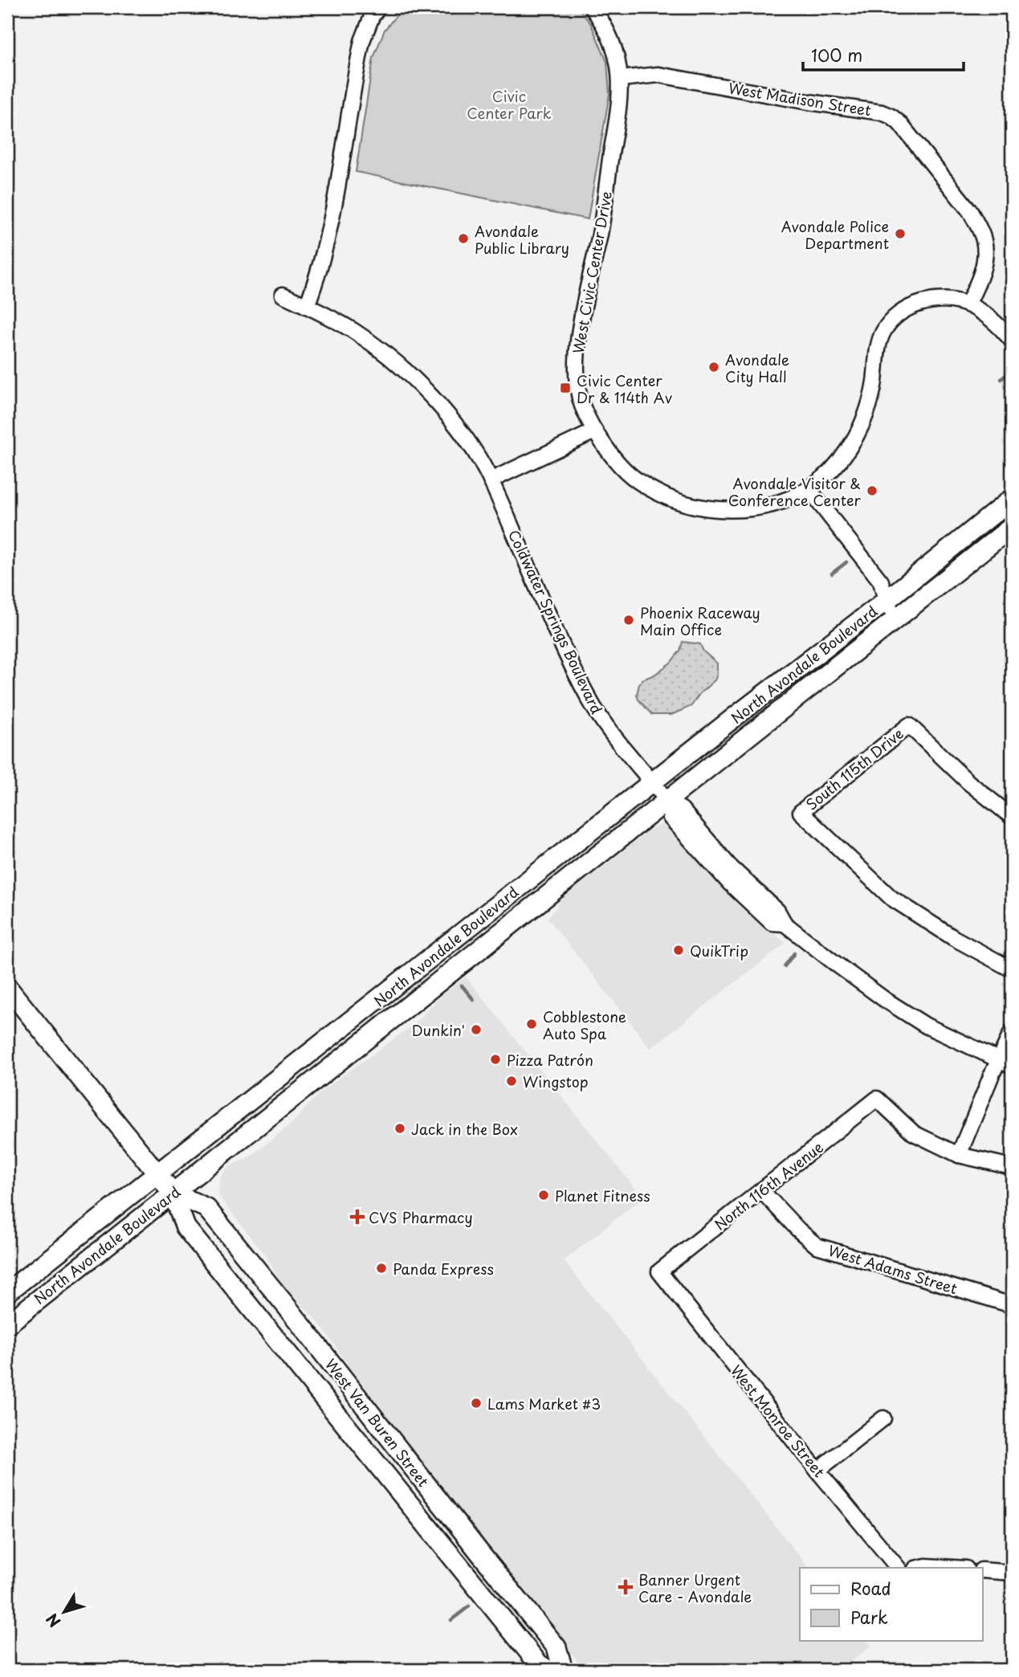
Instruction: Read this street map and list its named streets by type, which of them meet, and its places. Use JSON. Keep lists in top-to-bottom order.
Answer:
{
  "streets": {
    "main road": ["North Avondale Boulevard", "West Van Buren Street"],
    "street": [
      "West Madison Street",
      "West Civic Center Drive",
      "Coldwater Springs Boulevard",
      "South 115th Drive",
      "North 116th Avenue",
      "West Adams Street",
      "West Monroe Street"
    ]
  },
  "crossings": [
    ["West Madison Street", "West Civic Center Drive"],
    ["Coldwater Springs Boulevard", "North Avondale Boulevard"],
    ["North Avondale Boulevard", "West Van Buren Street"],
    ["North 116th Avenue", "West Adams Street"],
    ["North 116th Avenue", "West Monroe Street"]
  ],
  "parks": ["Civic Center Park"],
  "places": {
    "other": [
      "Avondale Police Department",
      "Avondale Public Library",
      "Avondale City Hall",
      "Avondale Visitor & Conference Center",
      "Phoenix Raceway Main Office",
      "QuikTrip",
      "Cobblestone Auto Spa",
      "Dunkin'",
      "Pizza Patrón",
      "Wingstop",
      "Jack in the Box",
      "Planet Fitness",
      "Panda Express",
      "Lams Market #3"
    ],
    "transit": ["Civic Center Dr & 114th Av"],
    "health": ["CVS Pharmacy", "Banner Urgent Care - Avondale"]
  },
  "legend": ["Road", "Park"],
  "scale_bar": "100 m",
  "north": "bottom left"
}
